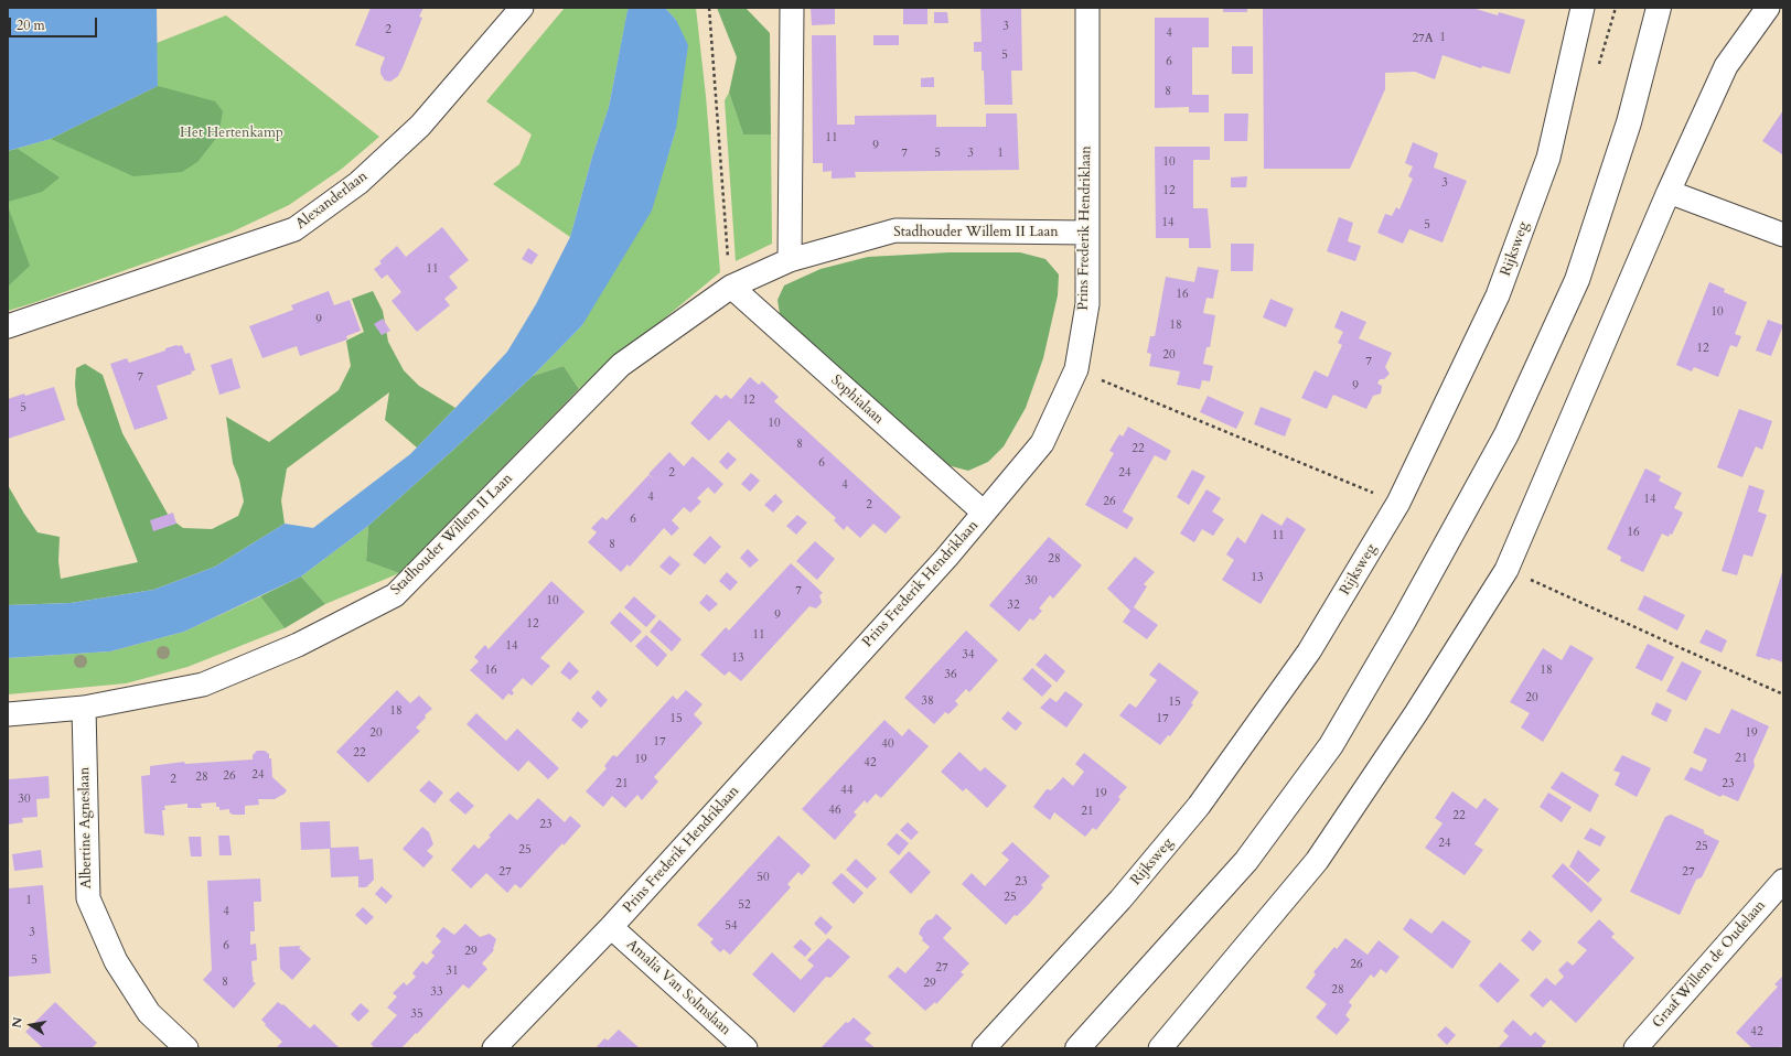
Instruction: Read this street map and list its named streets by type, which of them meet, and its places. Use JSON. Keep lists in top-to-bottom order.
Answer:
{
  "streets": {
    "street": [
      "Alexanderlaan",
      "Prins Frederik Hendriklaan",
      "Stadhouder Willem II Laan",
      "Rijksweg",
      "Sophialaan",
      "Albertine Agneslaan",
      "Graaf Willem de Oudelaan",
      "Amalia Van Solmslaan"
    ]
  },
  "crossings": [
    ["Prins Frederik Hendriklaan", "Stadhouder Willem II Laan"],
    ["Prins Frederik Hendriklaan", "Sophialaan"],
    ["Prins Frederik Hendriklaan", "Amalia Van Solmslaan"],
    ["Stadhouder Willem II Laan", "Sophialaan"],
    ["Stadhouder Willem II Laan", "Albertine Agneslaan"]
  ],
  "parks": ["Het Hertenkamp"],
  "house_numbers": [
    "3",
    "2",
    "4",
    "1",
    "27A",
    "5",
    "6",
    "8",
    "11",
    "9",
    "7",
    "5",
    "3",
    "1",
    "10",
    "3",
    "12",
    "14",
    "5",
    "11",
    "16",
    "10",
    "9",
    "18",
    "12",
    "20",
    "7",
    "7",
    "9",
    "12",
    "5",
    "10",
    "8",
    "22",
    "6",
    "2",
    "24",
    "4",
    "4",
    "14",
    "26",
    "2",
    "6",
    "16",
    "11",
    "8",
    "28",
    "13",
    "30",
    "7",
    "10",
    "32",
    "9",
    "12",
    "11",
    "14",
    "34",
    "13",
    "16",
    "18",
    "36",
    "20",
    "38",
    "15",
    "18",
    "15",
    "17",
    "20",
    "19",
    "17",
    "40",
    "22",
    "21",
    "19",
    "42",
    "24",
    "26",
    "28",
    "2",
    "21",
    "23",
    "44",
    "19",
    "30",
    "46",
    "21",
    "22",
    "23",
    "24",
    "25",
    "25",
    "27",
    "27",
    "50",
    "23",
    "25",
    "1",
    "52",
    "4",
    "54",
    "3",
    "6",
    "29",
    "5",
    "26",
    "27",
    "31",
    "8",
    "29",
    "28",
    "33",
    "35",
    "42"
  ],
  "scale_bar": "20 m",
  "north": "left"
}
